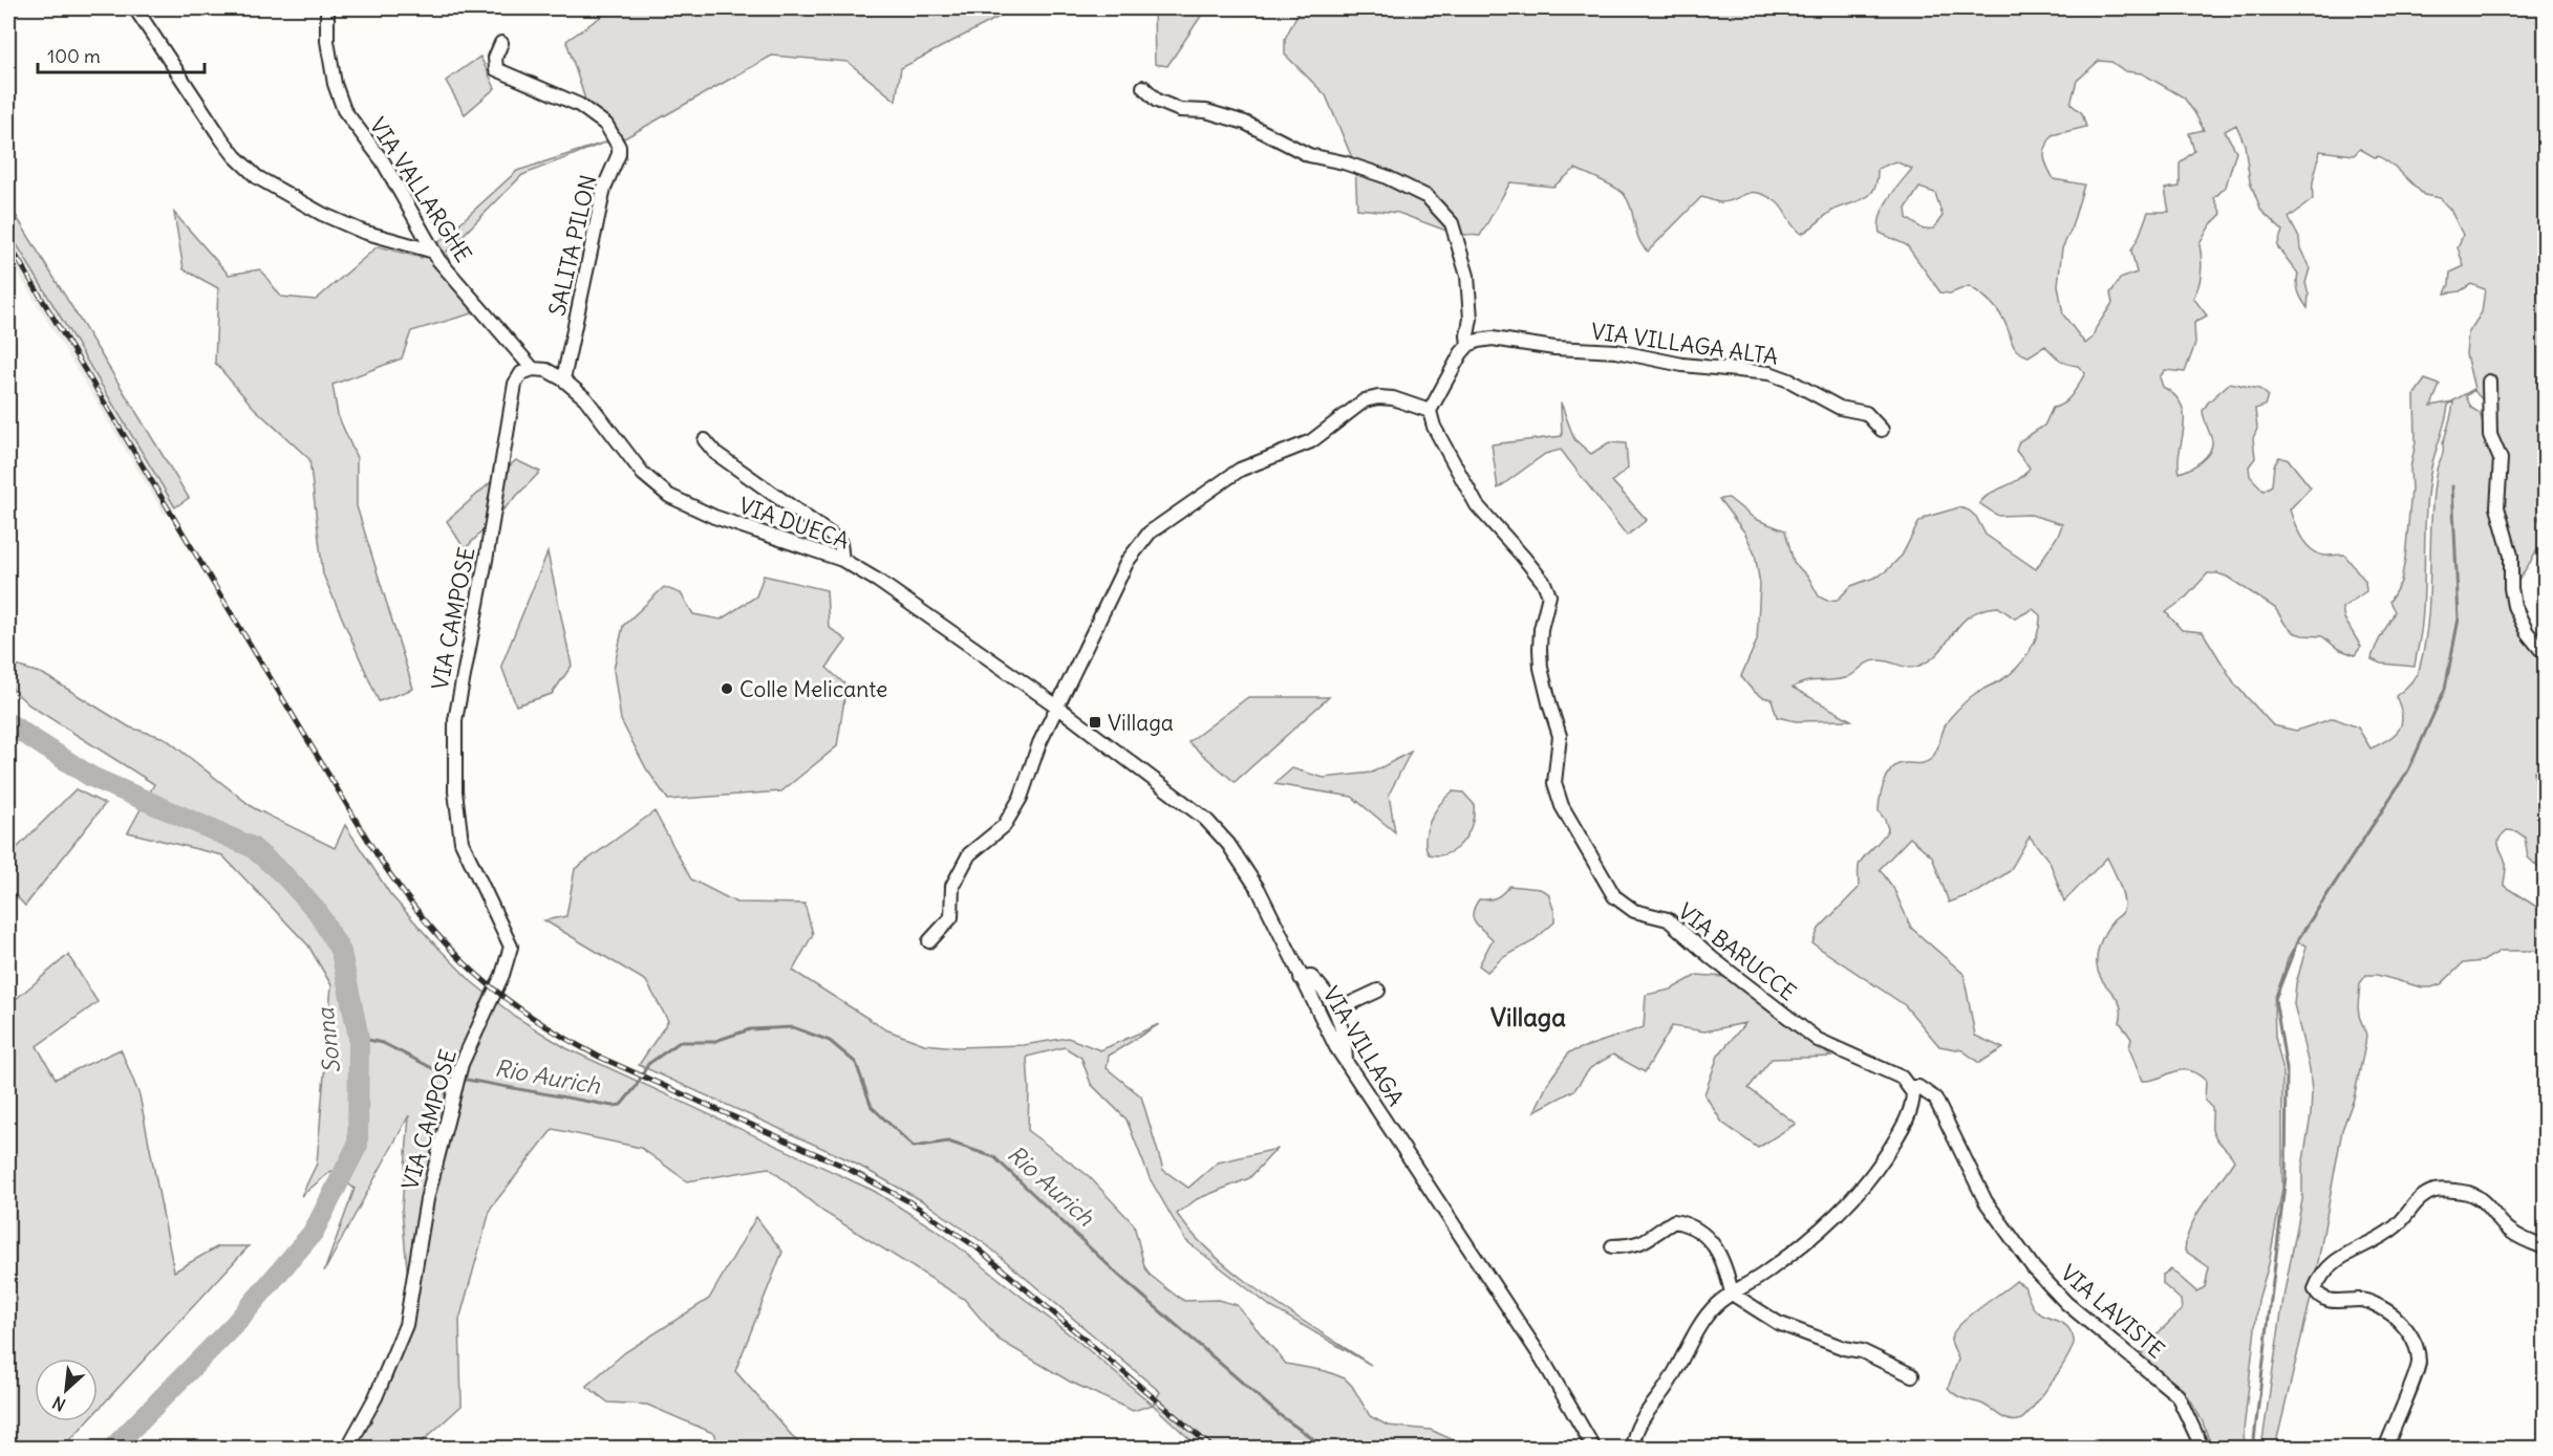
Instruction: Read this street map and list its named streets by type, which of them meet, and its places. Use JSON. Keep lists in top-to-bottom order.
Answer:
{
  "streets": {
    "street": [
      "VIA VALLARGHE",
      "SALITA PILON",
      "VIA VILLAGA ALTA",
      "VIA DUECA",
      "VIA CAMPOSE",
      "VIA BARUCCE",
      "VIA VILLAGA",
      "VIA LAVISTE"
    ]
  },
  "crossings": [
    ["VIA VALLARGHE", "VIA DUECA"],
    ["VIA VALLARGHE", "VIA CAMPOSE"],
    ["SALITA PILON", "VIA DUECA"],
    ["VIA DUECA", "VIA CAMPOSE"],
    ["VIA DUECA", "VIA VILLAGA"],
    ["VIA BARUCCE", "VIA LAVISTE"]
  ],
  "districts": ["Villaga"],
  "water": ["Sonna", "Rio Aurich"],
  "places": {
    "other": ["Colle Melicante"],
    "transit": ["Villaga"]
  },
  "scale_bar": "100 m",
  "north": "bottom left"
}
